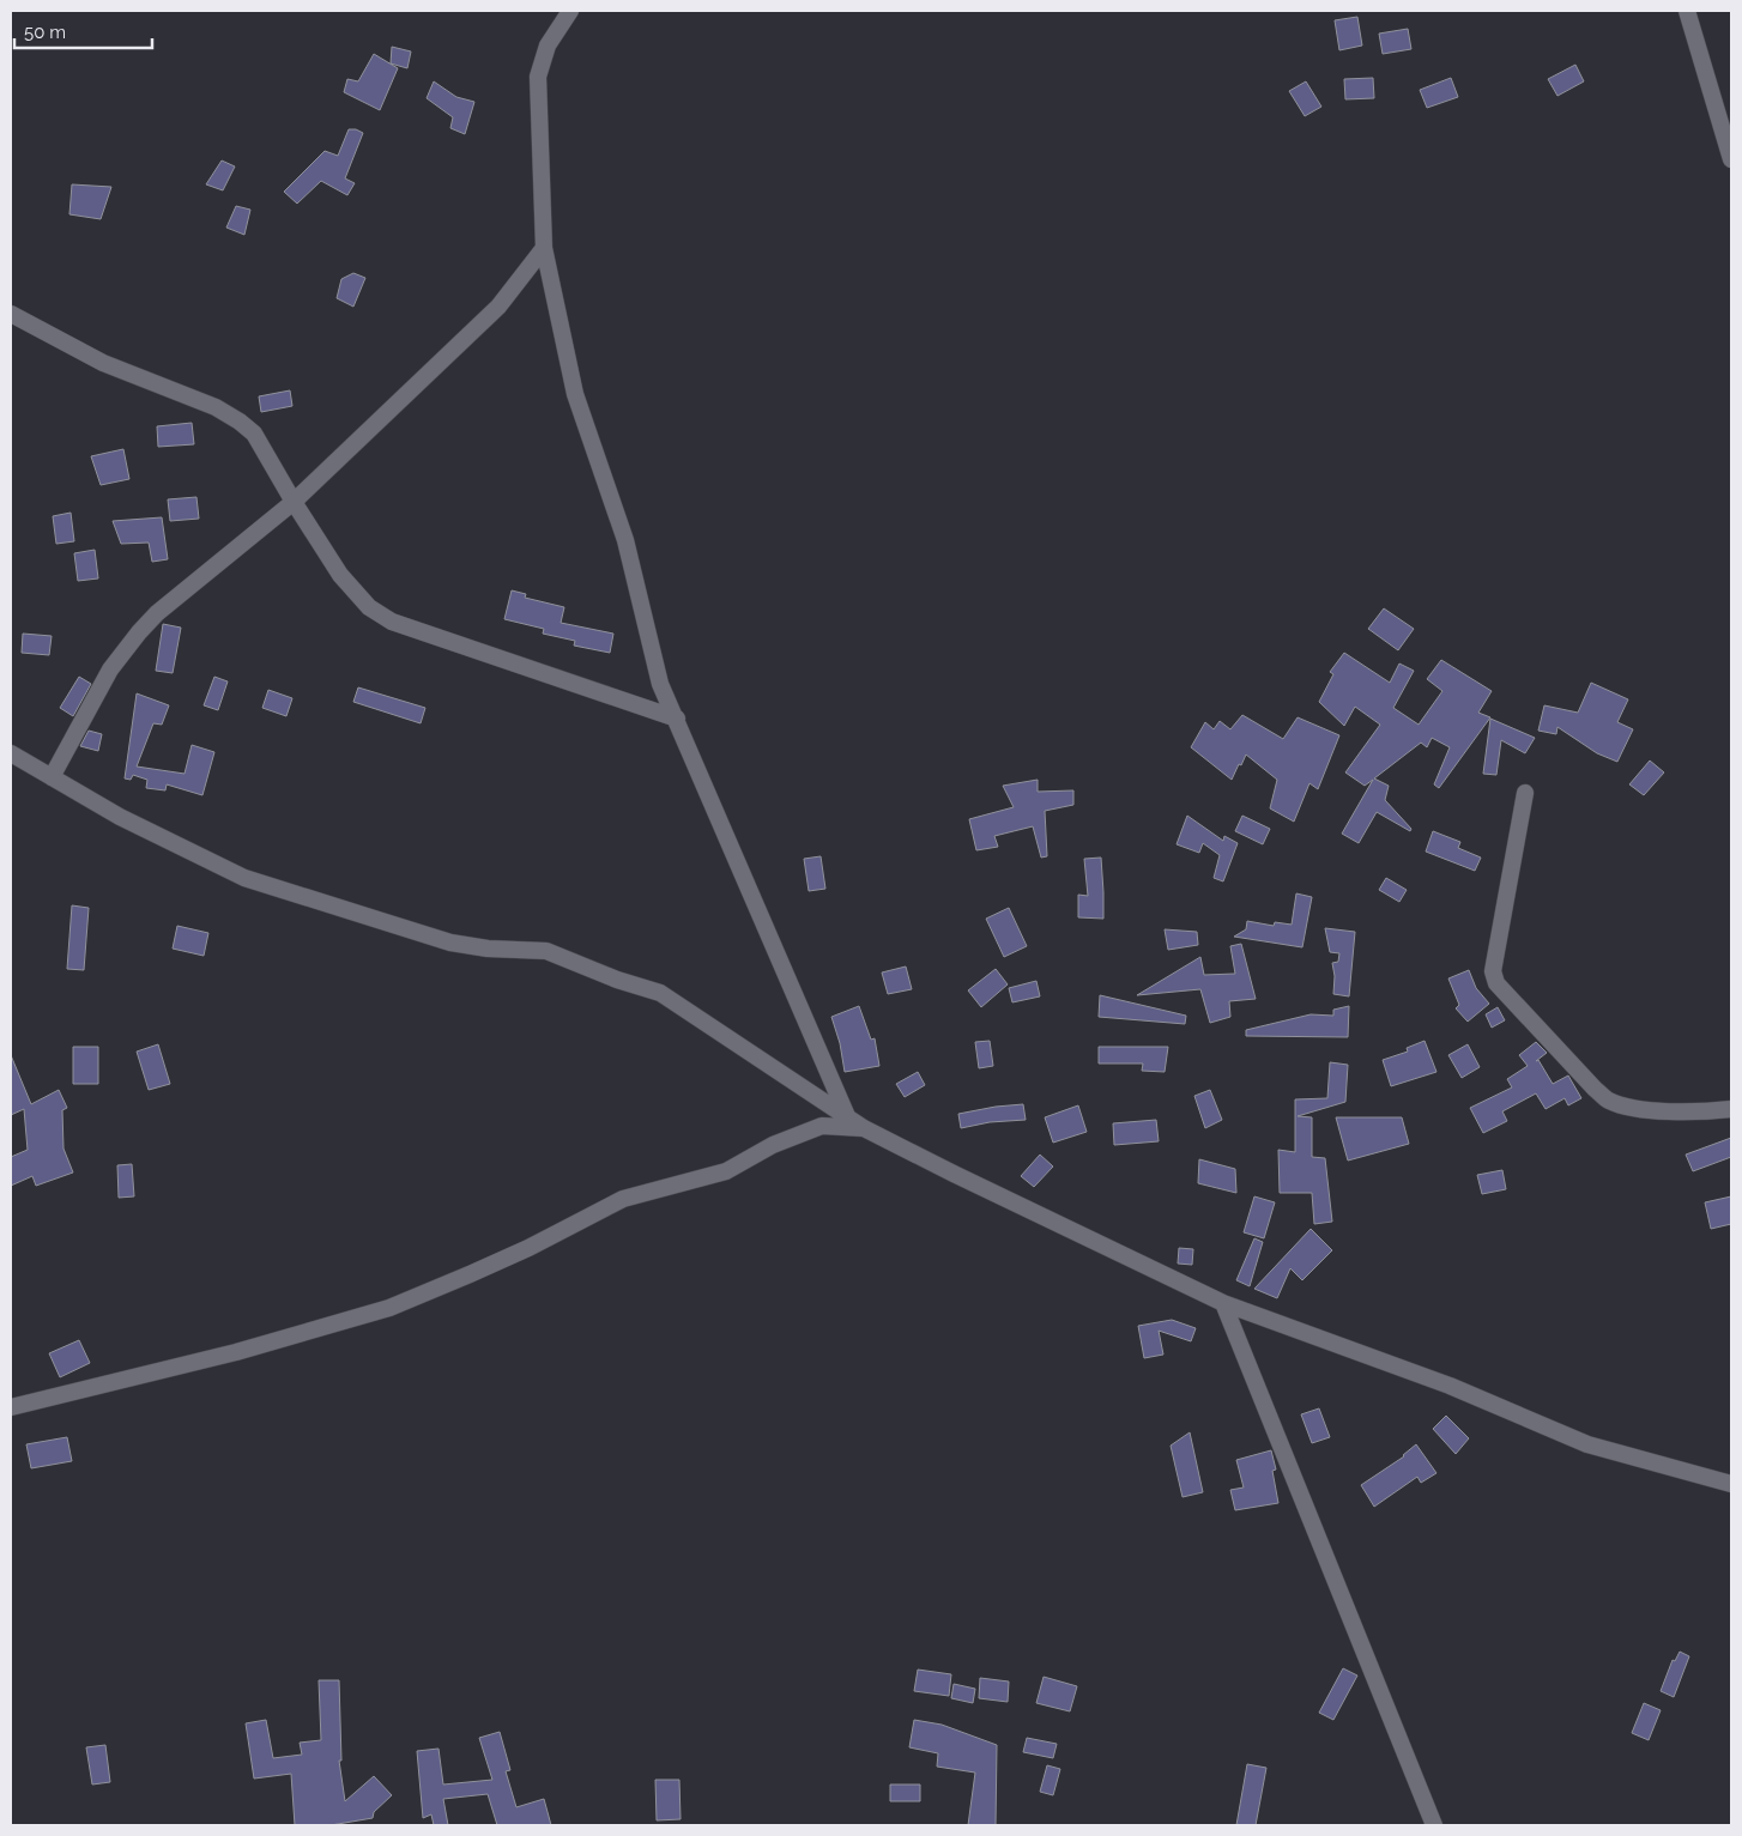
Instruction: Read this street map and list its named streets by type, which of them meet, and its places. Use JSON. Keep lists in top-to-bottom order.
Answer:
{
  "scale_bar": "50 m"
}
